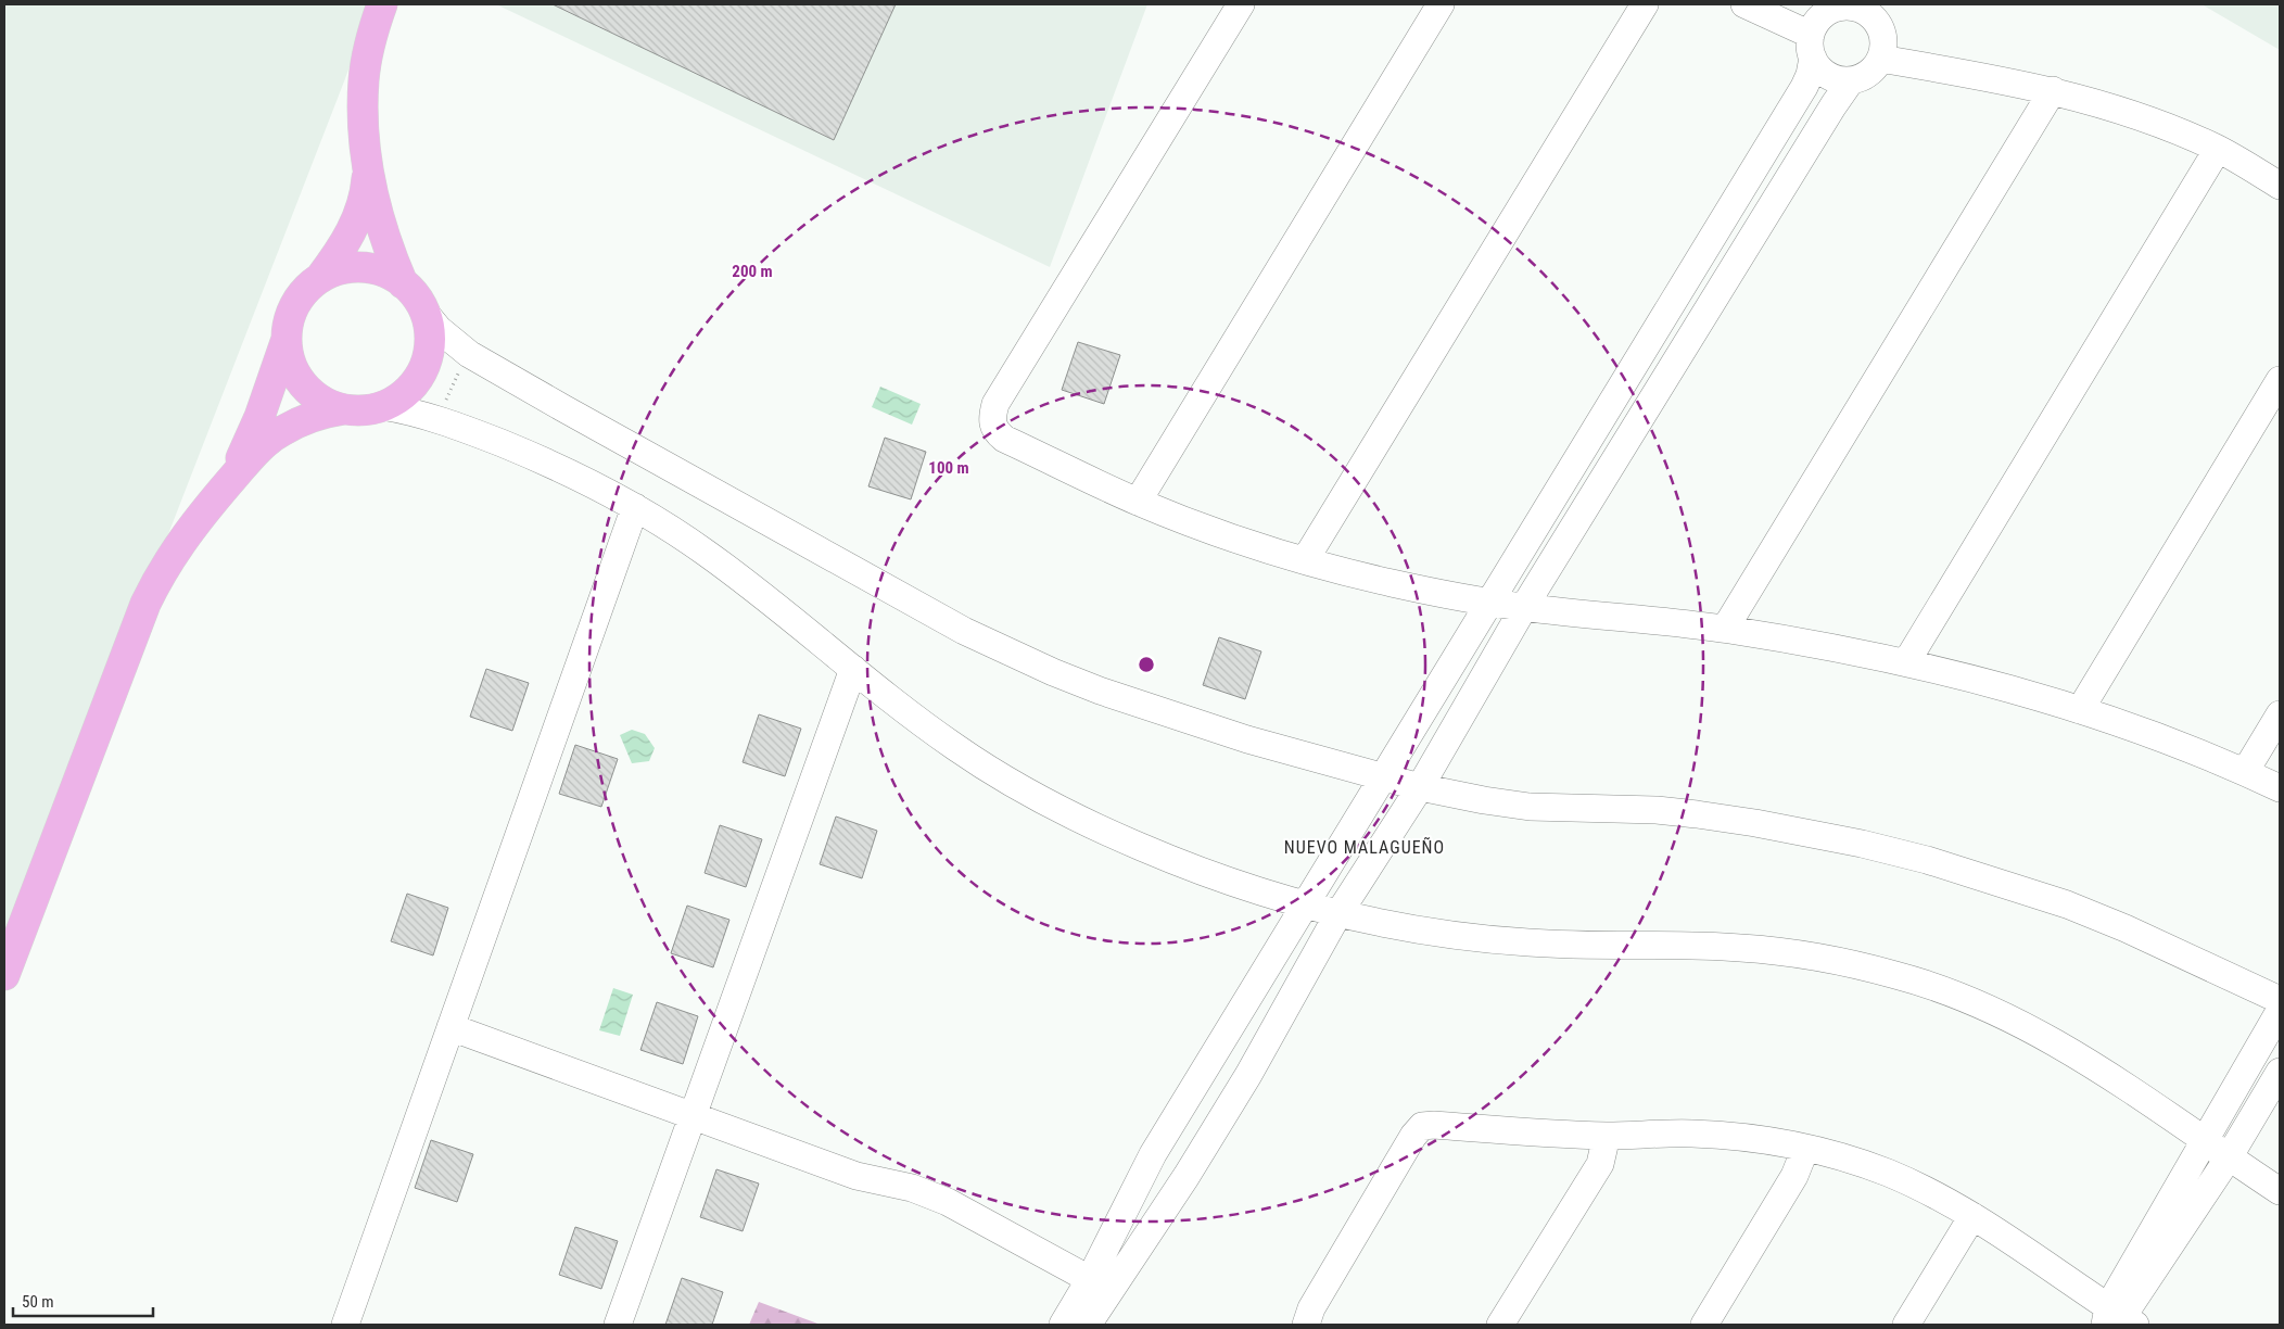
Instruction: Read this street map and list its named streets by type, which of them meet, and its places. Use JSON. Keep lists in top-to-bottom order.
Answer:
{
  "districts": ["NUEVO MALAGUEÑO"],
  "scale_bar": "50 m",
  "rings": ["200 m", "100 m"]
}
